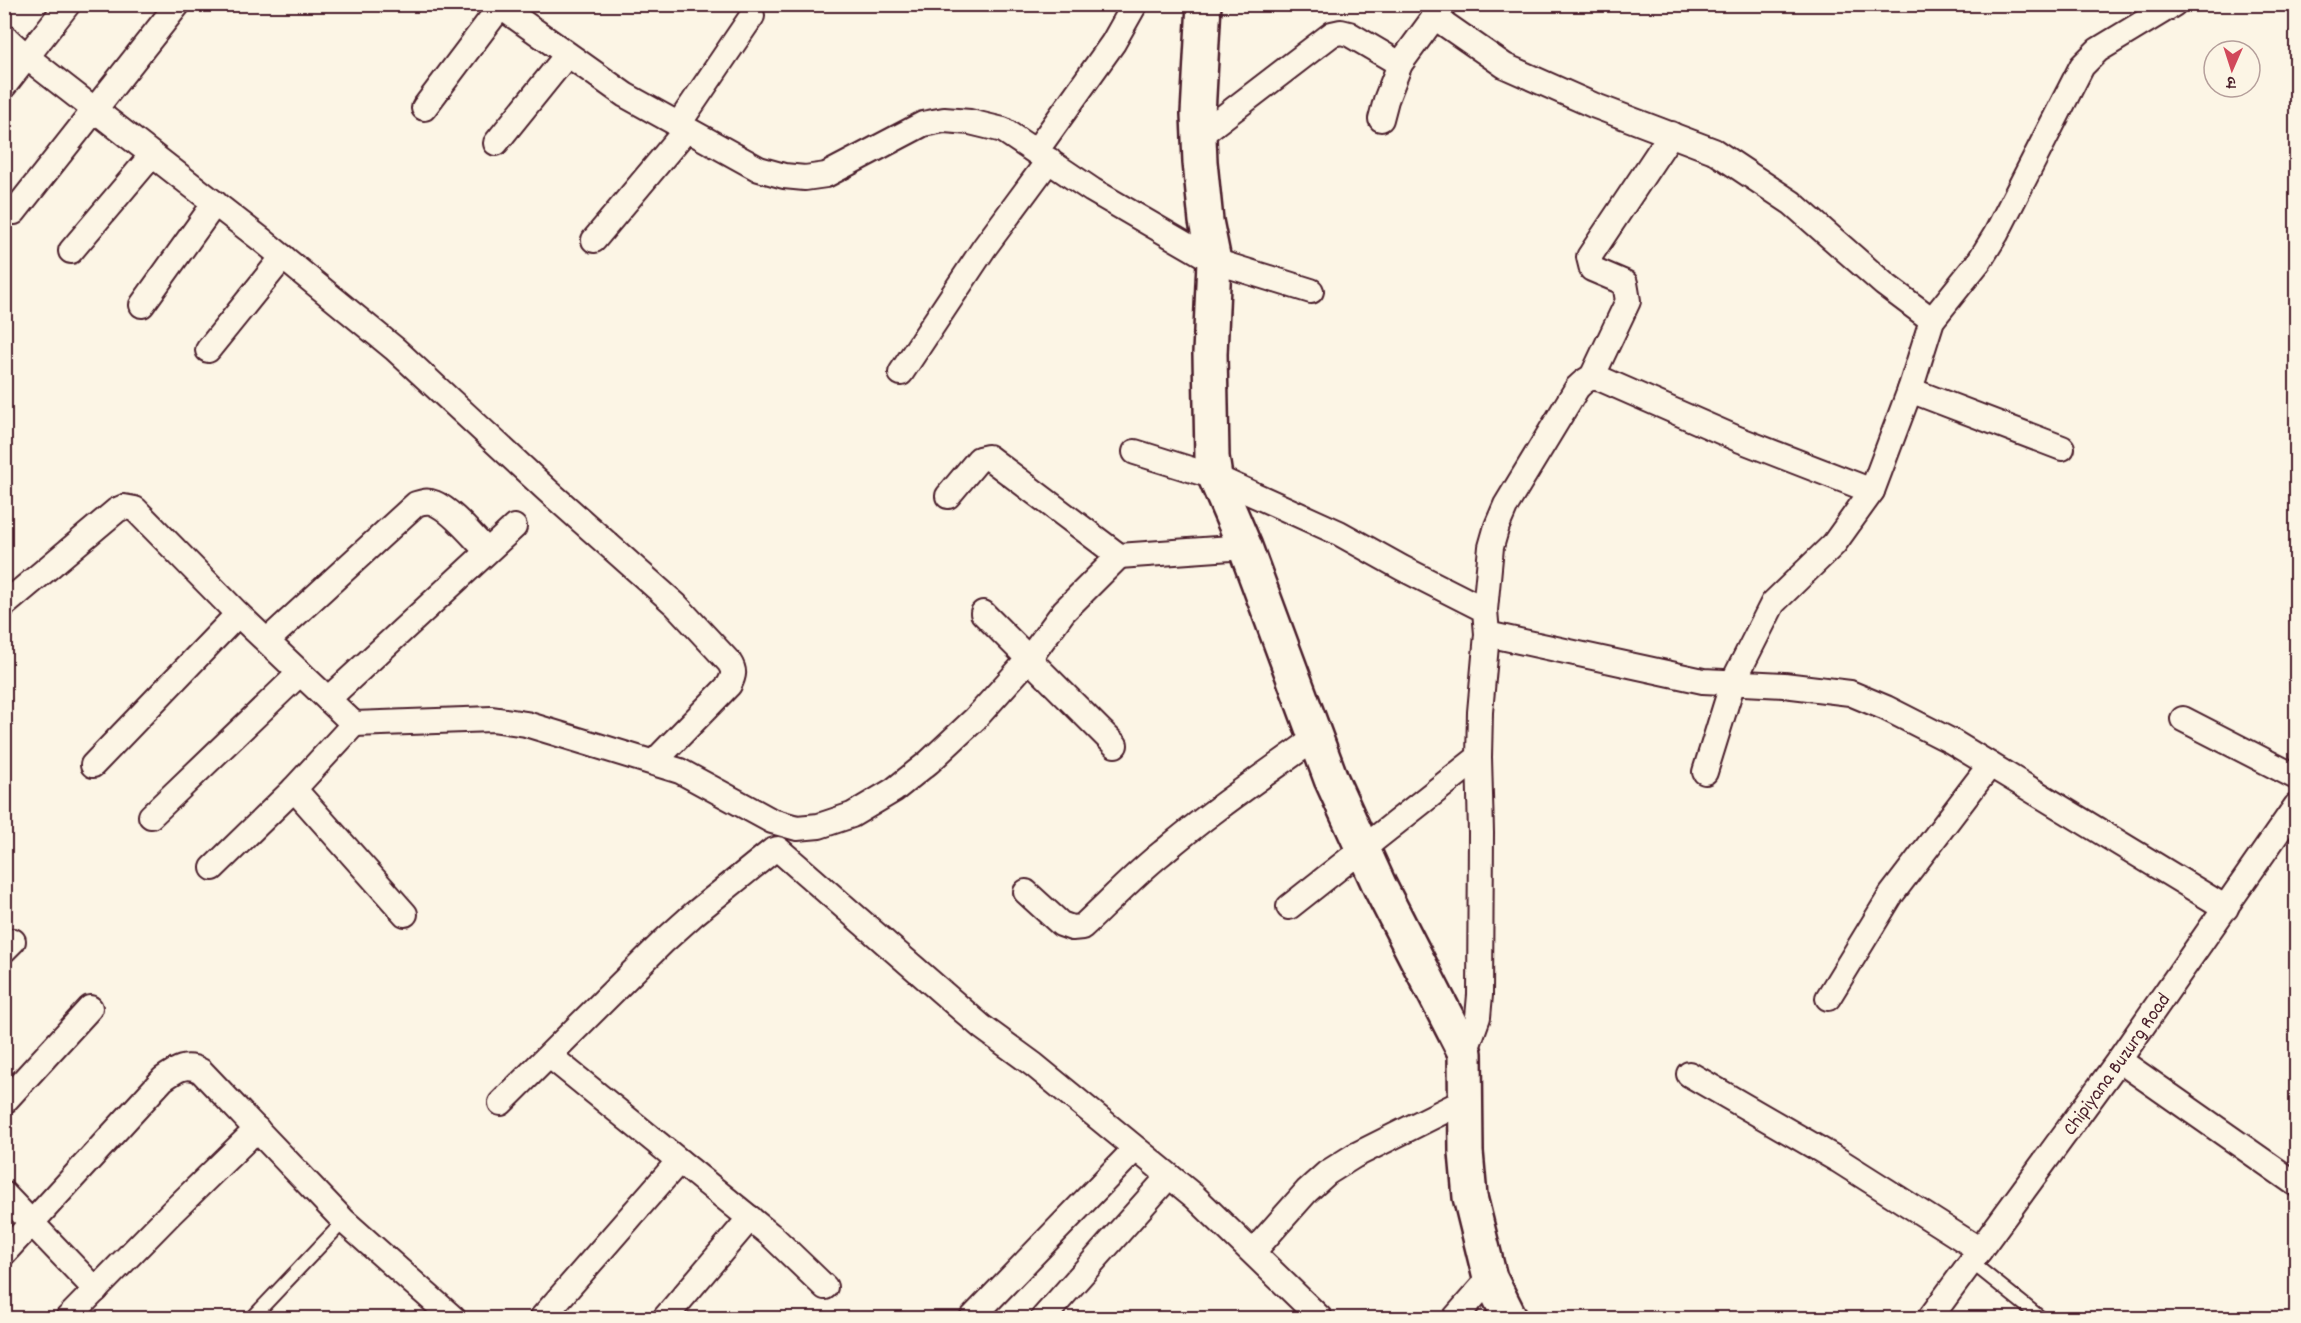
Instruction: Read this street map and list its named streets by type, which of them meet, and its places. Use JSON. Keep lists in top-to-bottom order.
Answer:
{
  "streets": {
    "street": ["Chipiyana Buzurg Road"]
  },
  "north": "bottom"
}
